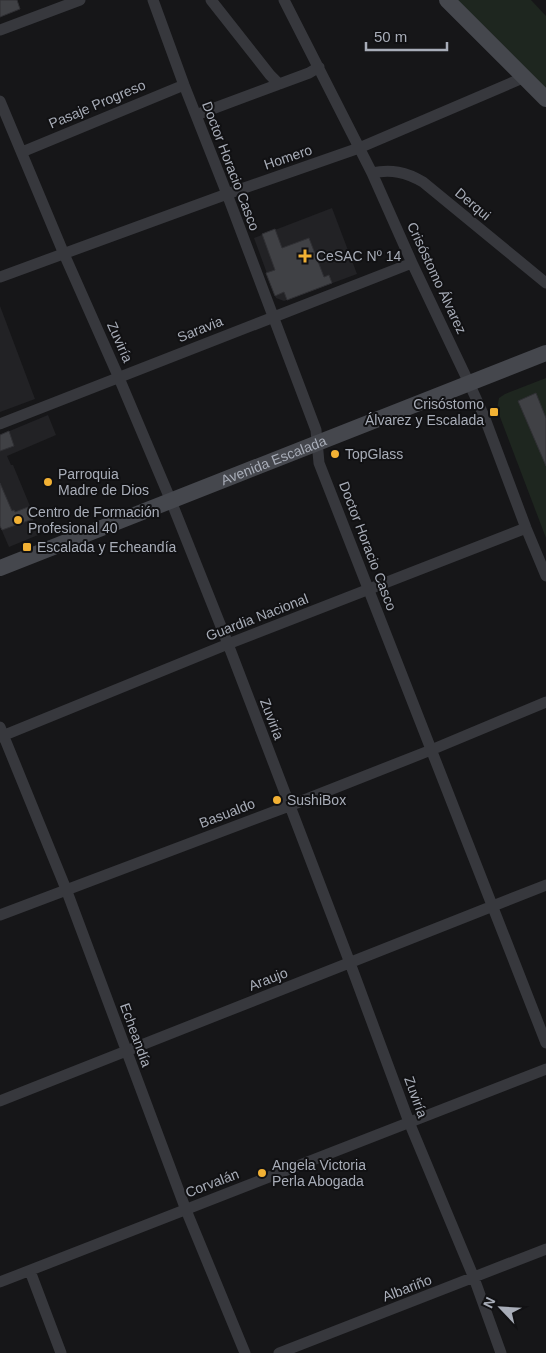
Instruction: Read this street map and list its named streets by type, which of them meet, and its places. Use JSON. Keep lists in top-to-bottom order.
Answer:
{
  "streets": {
    "main road": ["Avenida Escalada"],
    "street": [
      "Pasaje Progreso",
      "Homero",
      "Doctor Horacio Casco",
      "Derqui",
      "Crisóstomo Álvarez",
      "Saravia",
      "Zuviría",
      "Guardia Nacional",
      "Basualdo",
      "Araujo",
      "Echeandía",
      "Corvalán",
      "Albariño"
    ]
  },
  "crossings": [
    ["Pasaje Progreso", "Doctor Horacio Casco"],
    ["Pasaje Progreso", "Zuviría"],
    ["Homero", "Doctor Horacio Casco"],
    ["Homero", "Crisóstomo Álvarez"],
    ["Homero", "Zuviría"],
    ["Doctor Horacio Casco", "Saravia"],
    ["Doctor Horacio Casco", "Avenida Escalada"],
    ["Doctor Horacio Casco", "Guardia Nacional"],
    ["Doctor Horacio Casco", "Basualdo"],
    ["Doctor Horacio Casco", "Araujo"],
    ["Derqui", "Crisóstomo Álvarez"],
    ["Crisóstomo Álvarez", "Saravia"],
    ["Crisóstomo Álvarez", "Avenida Escalada"],
    ["Crisóstomo Álvarez", "Guardia Nacional"],
    ["Saravia", "Zuviría"],
    ["Zuviría", "Avenida Escalada"],
    ["Zuviría", "Guardia Nacional"],
    ["Zuviría", "Basualdo"],
    ["Zuviría", "Araujo"],
    ["Zuviría", "Corvalán"],
    ["Zuviría", "Albariño"],
    ["Guardia Nacional", "Echeandía"],
    ["Basualdo", "Echeandía"],
    ["Araujo", "Echeandía"],
    ["Echeandía", "Corvalán"]
  ],
  "places": {
    "health": ["CeSAC Nº 14"],
    "transit": ["Crisóstomo Álvarez y Escalada", "Escalada y Echeandía"],
    "other": [
      "TopGlass",
      "Parroquia Madre de Dios",
      "Centro de Formación Profesional 40",
      "SushiBox",
      "Angela Victoria Perla Abogada"
    ]
  },
  "scale_bar": "50 m",
  "north": "top left"
}
